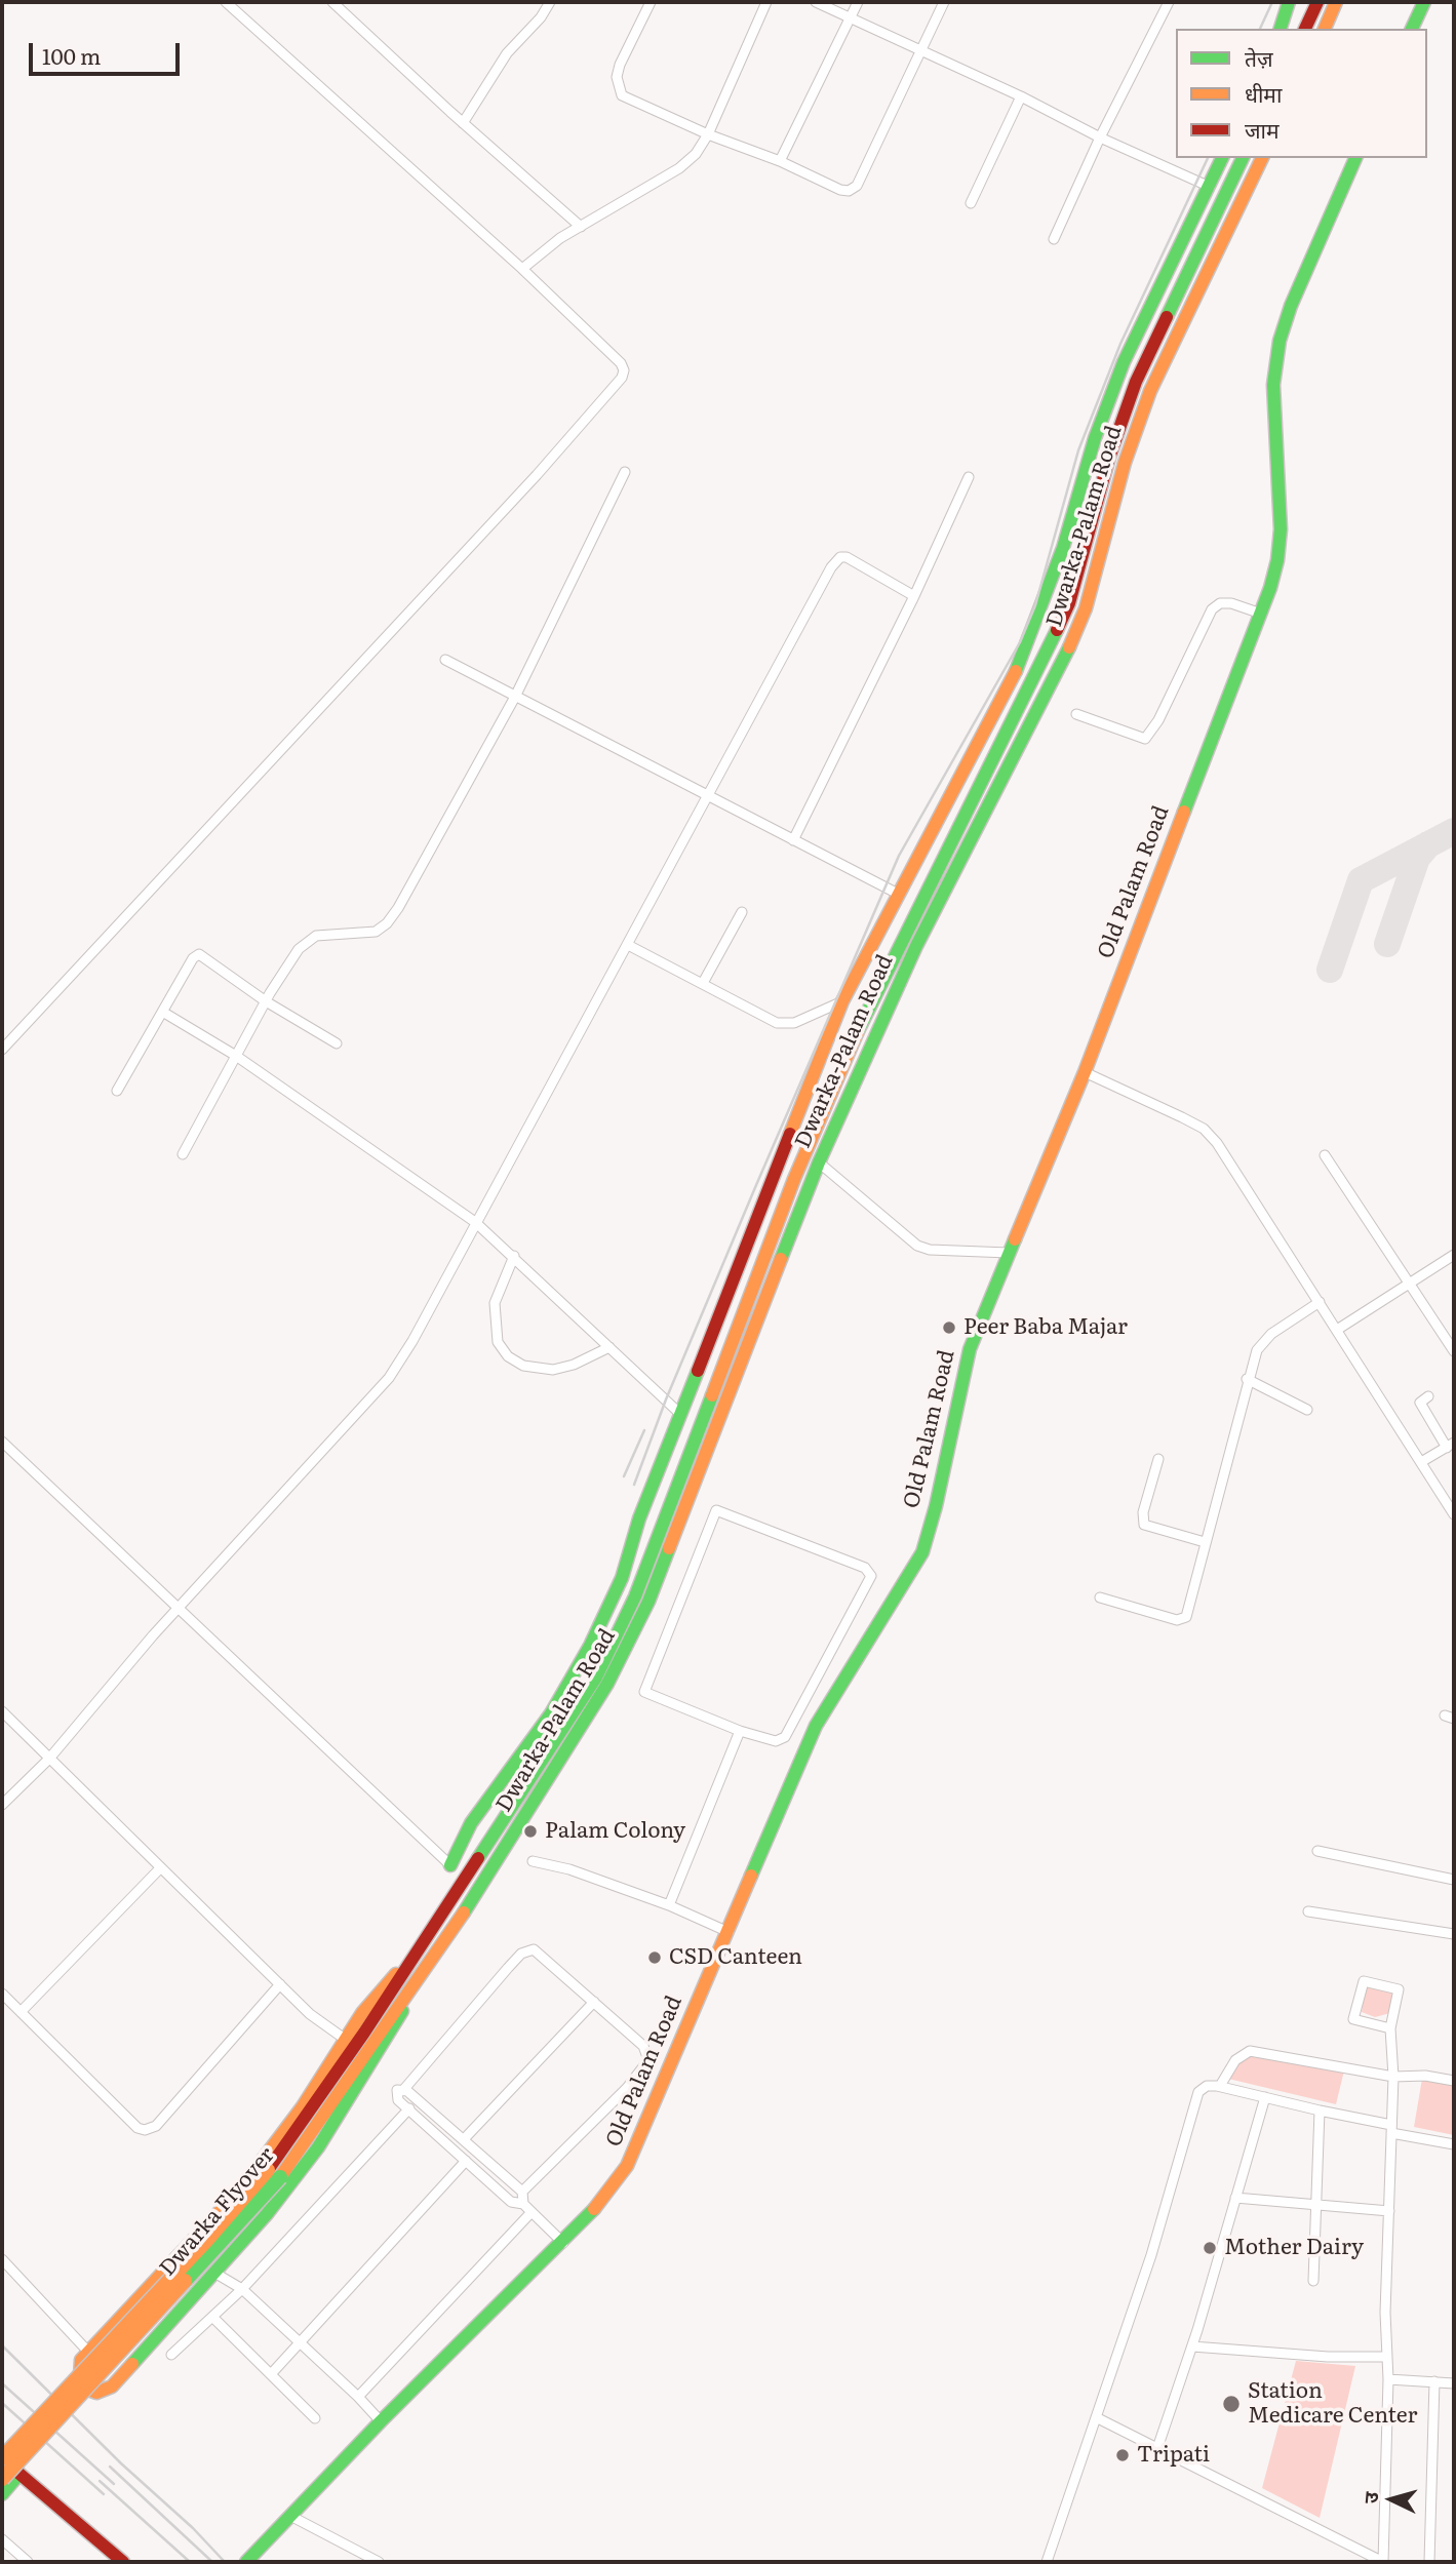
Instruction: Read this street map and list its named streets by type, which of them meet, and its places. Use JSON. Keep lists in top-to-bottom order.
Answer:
{
  "streets": {
    "street": ["Dwarka-Palam Road", "Old Palam Road", "Dwarka Flyover"]
  },
  "crossings": [
    ["Dwarka-Palam Road", "Dwarka Flyover"]
  ],
  "places": [
    "Peer Baba Majar",
    "Palam Colony",
    "CSD Canteen",
    "Mother Dairy",
    "Station Medicare Center",
    "Tripati"
  ],
  "legend": ["तेज़", "धीमा", "जाम"],
  "scale_bar": "100 m",
  "north": "left"
}
